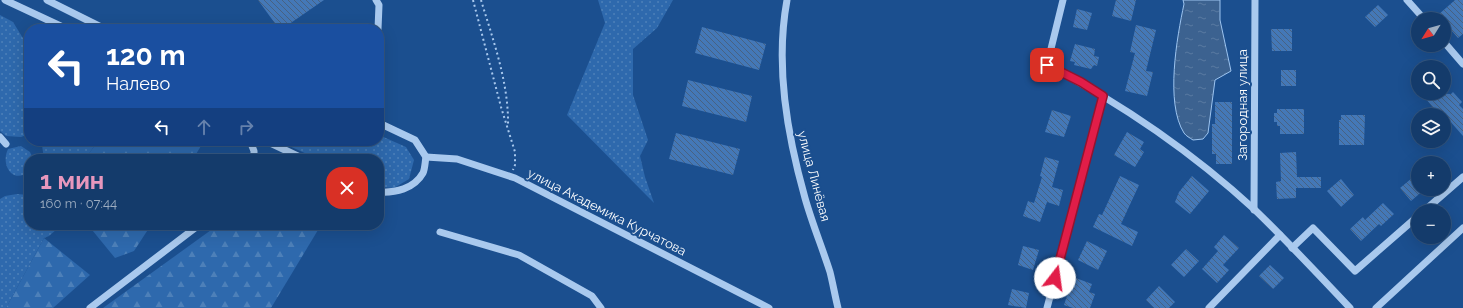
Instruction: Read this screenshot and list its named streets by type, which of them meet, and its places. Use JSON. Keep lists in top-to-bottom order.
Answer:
{
  "streets": {
    "street": ["Загородная улица", "улица Линёвая", "улица Академика Курчатова"]
  },
  "north": "bottom left",
  "page": {
    "map_buttons": ["+", "−"],
    "turn": ["120 m", "Налево"],
    "heading": ["1 мин", "160 m · 07:44"]
  }
}
